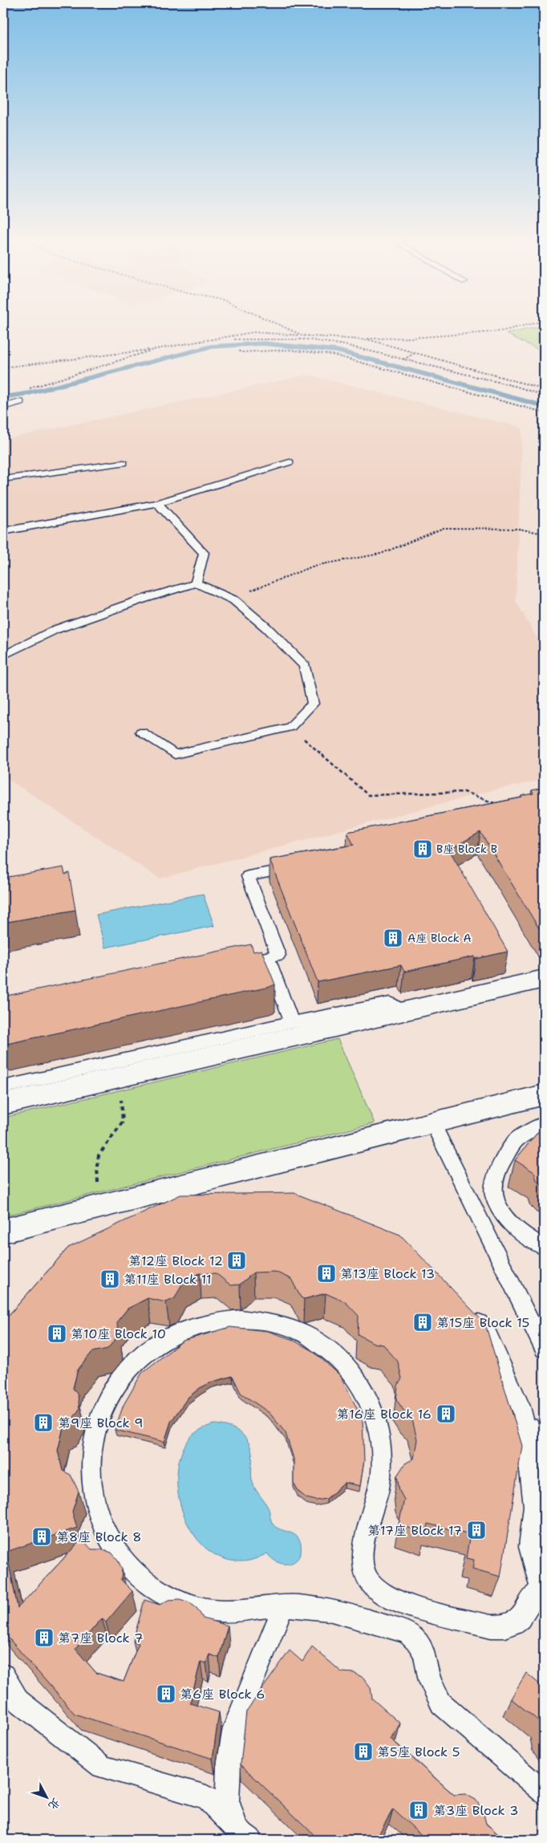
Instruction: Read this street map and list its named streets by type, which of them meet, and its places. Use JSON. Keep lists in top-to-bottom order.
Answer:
{
  "places": {
    "building": [
      "B座 Block B",
      "A座 Block A",
      "第12座 Block 12",
      "第13座 Block 13",
      "第11座 Block 11",
      "第15座 Block 15",
      "第10座 Block 10",
      "第16座 Block 16",
      "第9座 Block 9",
      "第17座 Block 17",
      "第8座 Block 8",
      "第7座 Block 7",
      "第6座 Block 6",
      "第5座 Block 5",
      "第3座 Block 3"
    ]
  },
  "north": "bottom right"
}
